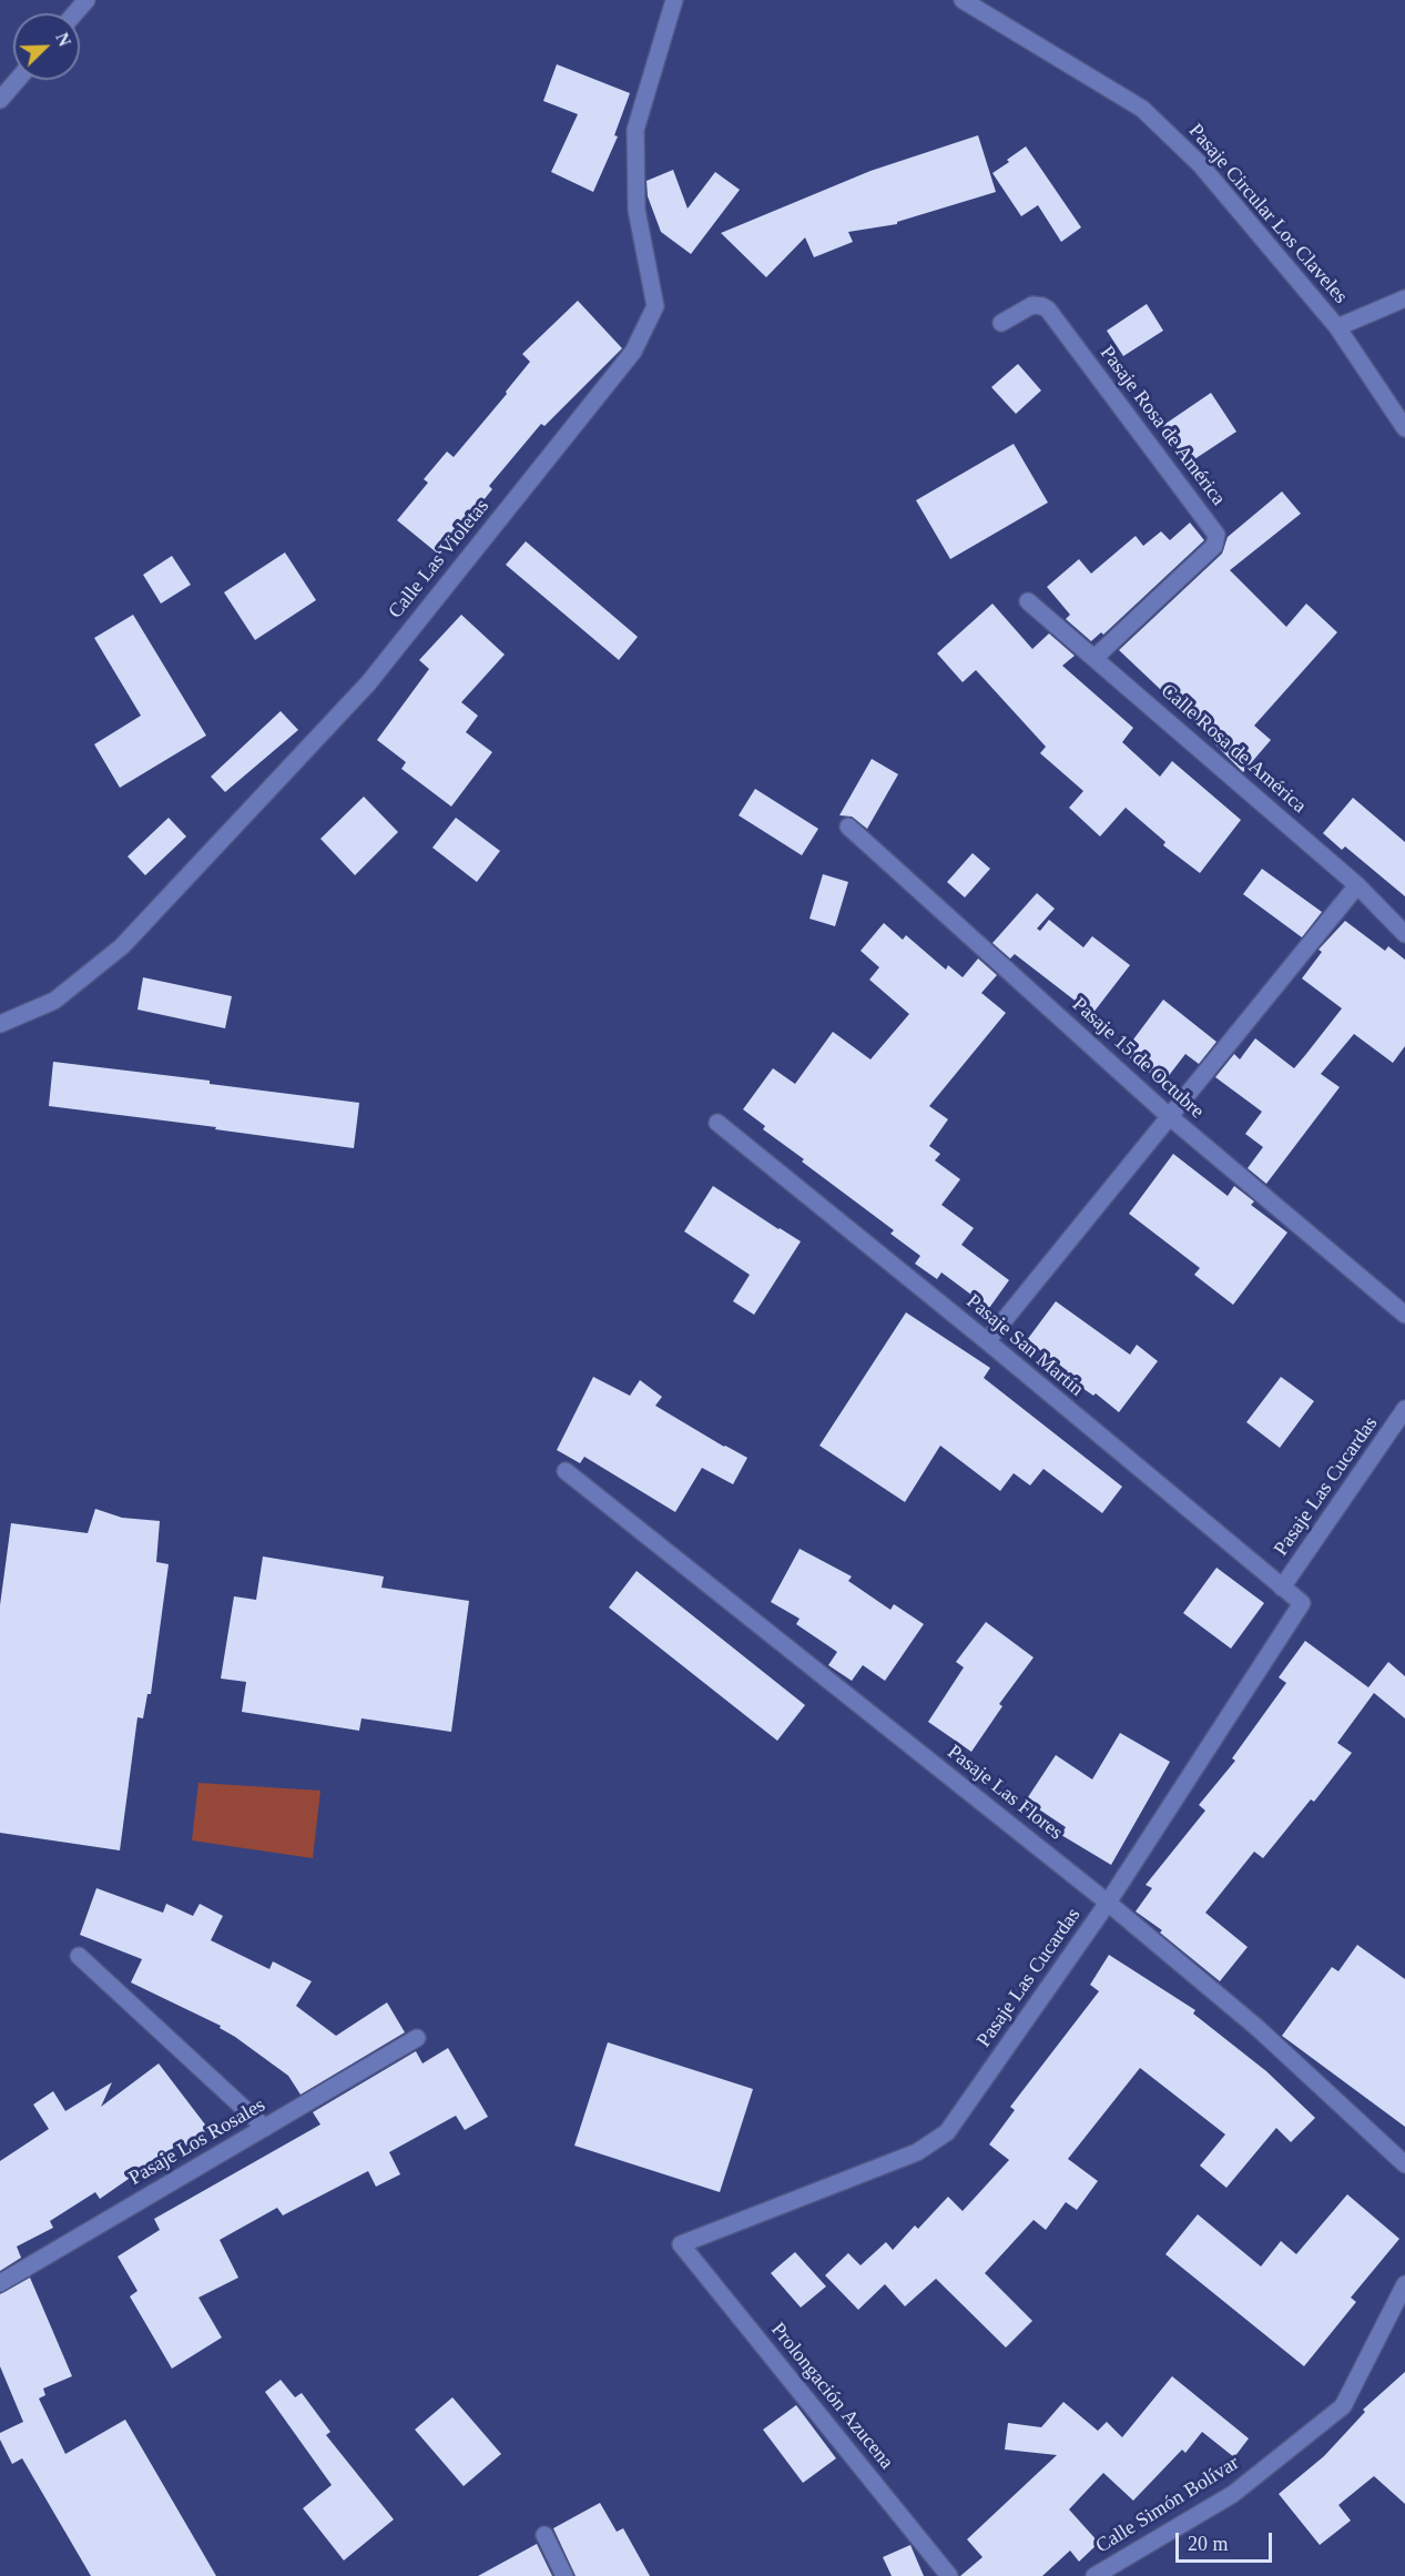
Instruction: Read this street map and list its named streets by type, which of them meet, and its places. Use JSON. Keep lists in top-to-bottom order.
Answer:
{
  "streets": {
    "street": [
      "Pasaje Circular Los Claveles",
      "Pasaje Rosa de América",
      "Calle Las Violetas",
      "Calle Rosa de América",
      "Pasaje 15 de Octubre",
      "Pasaje San Martín",
      "Pasaje Las Cucardas",
      "Pasaje Las Flores",
      "Pasaje Los Rosales",
      "Prolongación Azucena",
      "Calle Simón Bolívar"
    ]
  },
  "crossings": [
    ["Pasaje Rosa de América", "Calle Rosa de América"],
    ["Pasaje San Martín", "Pasaje Las Cucardas"],
    ["Pasaje Las Cucardas", "Pasaje Las Flores"],
    ["Pasaje Las Cucardas", "Prolongación Azucena"]
  ],
  "scale_bar": "20 m",
  "north": "top right"
}
